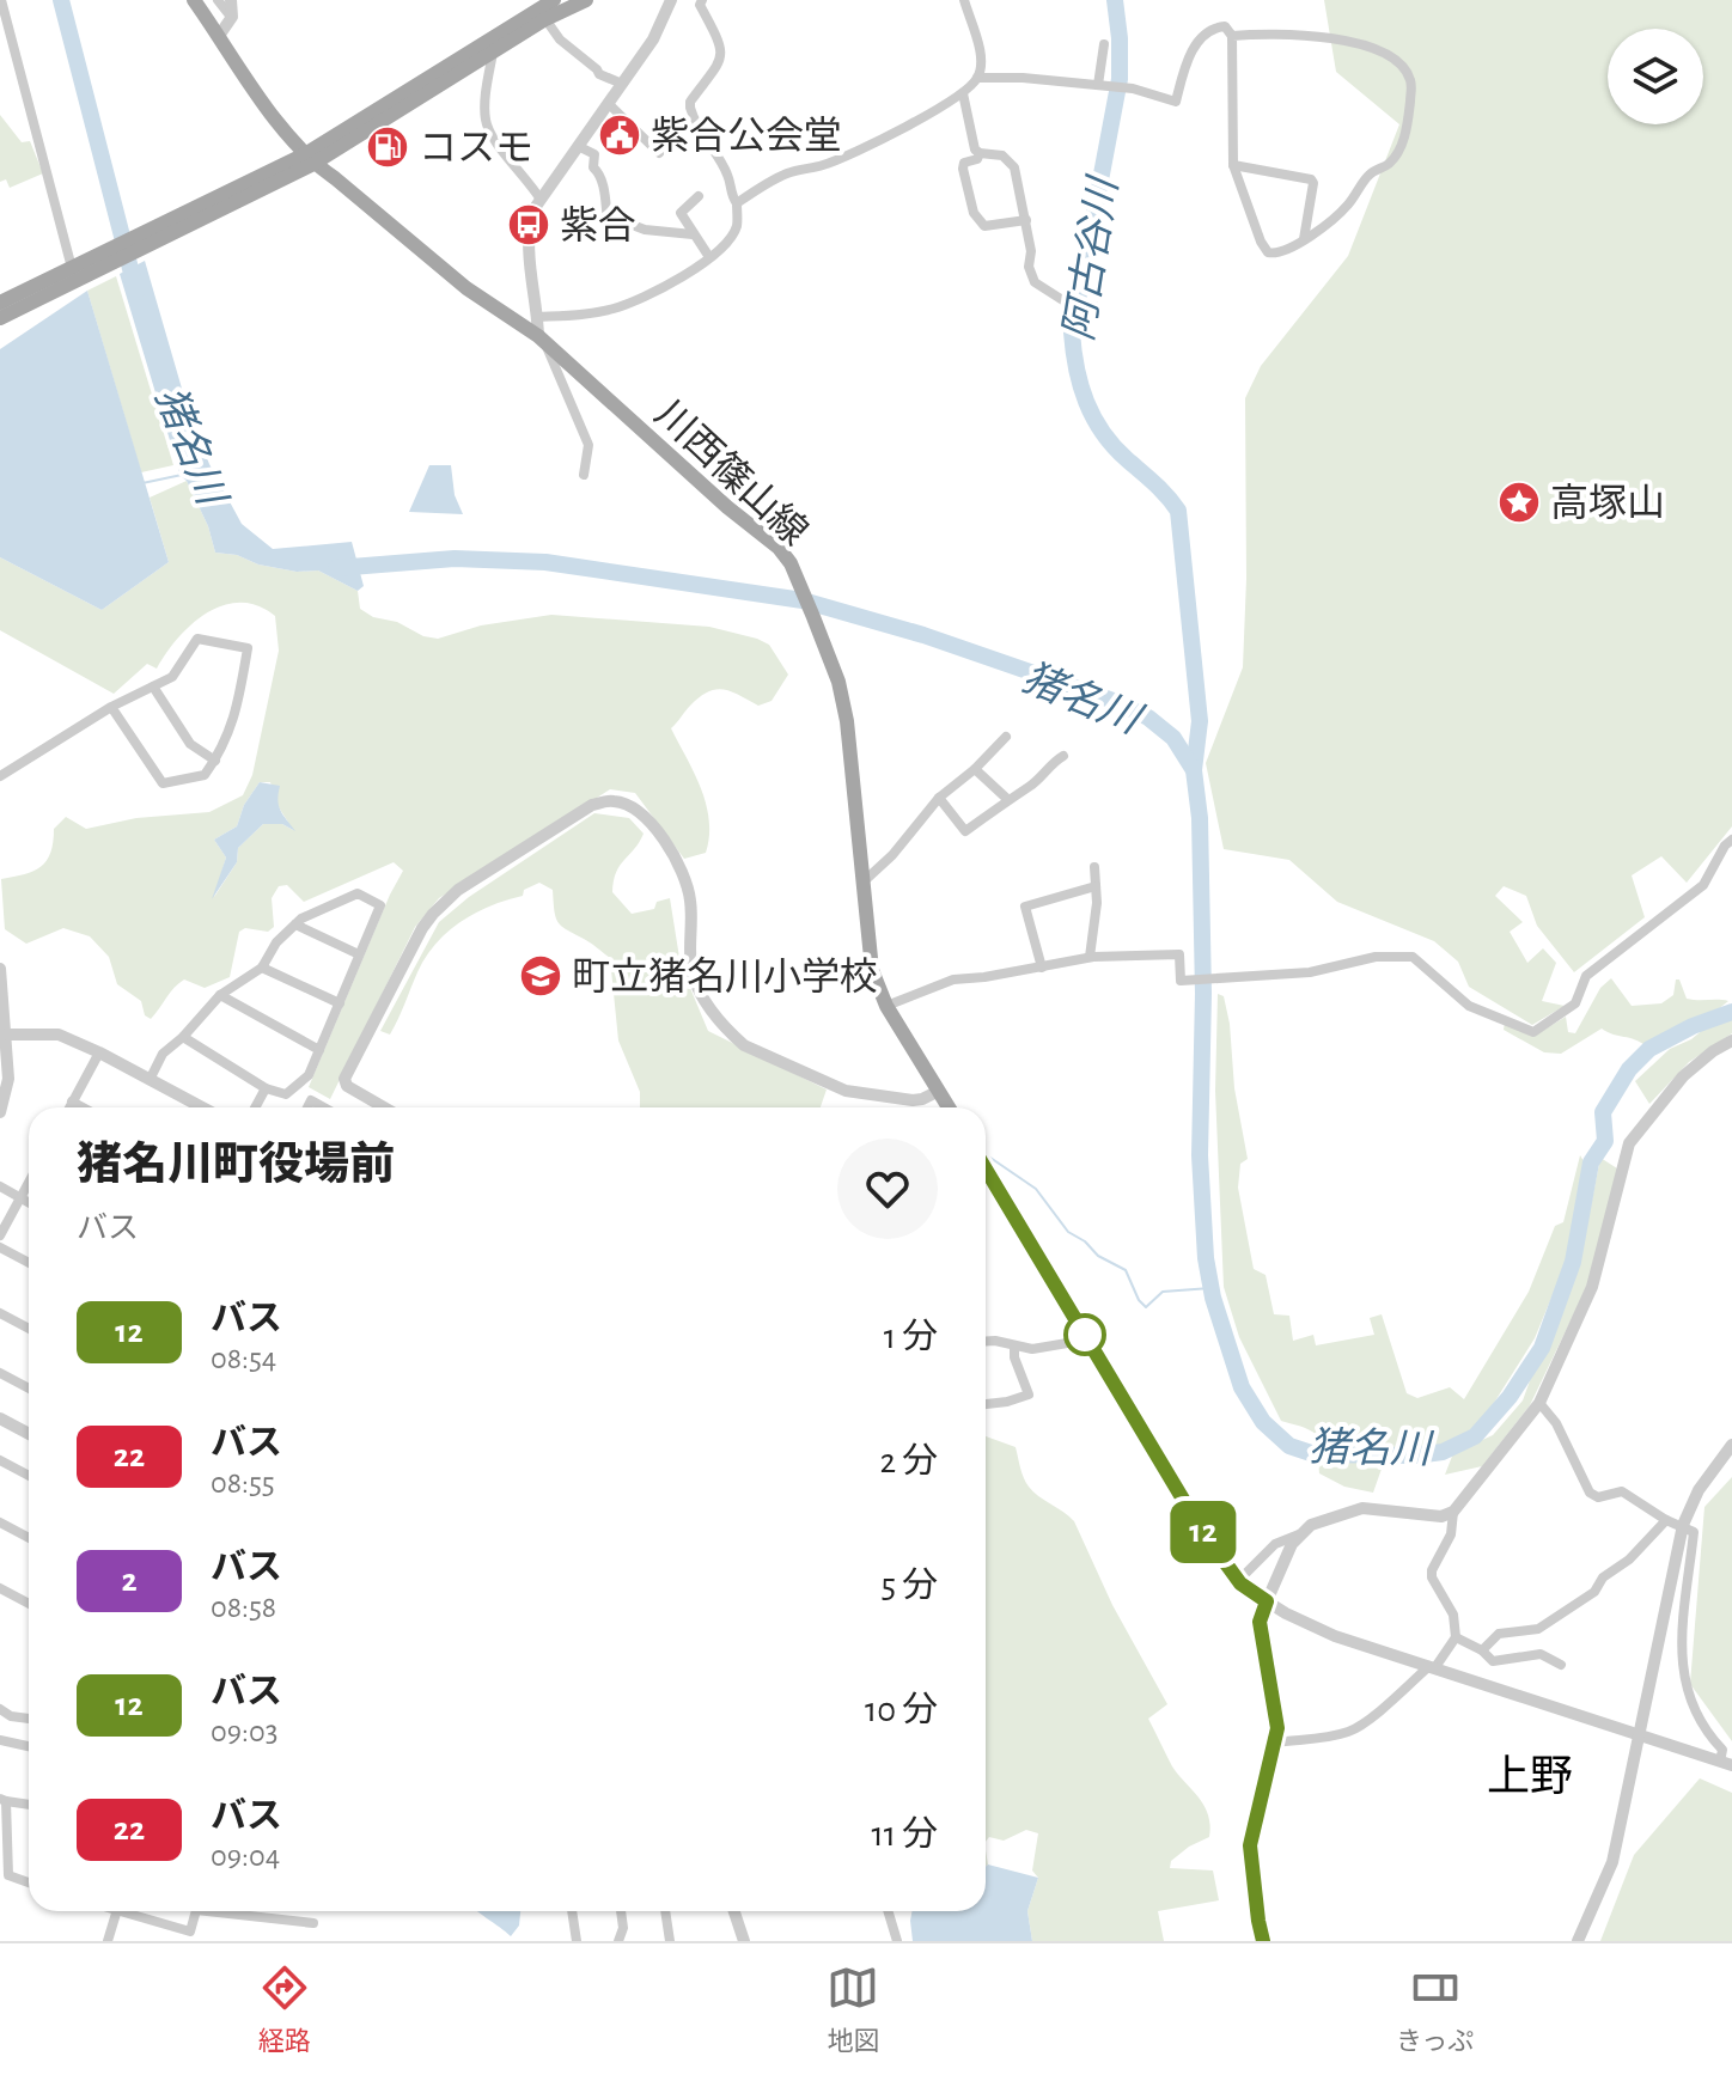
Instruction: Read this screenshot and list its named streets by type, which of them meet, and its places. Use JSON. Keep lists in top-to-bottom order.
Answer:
{
  "streets": {
    "main road": ["川西篠山線"]
  },
  "districts": ["上野"],
  "water": ["阿古谷川", "猪名川"],
  "places": {
    "public building": ["紫合公会堂"],
    "fuel station": ["コスモ"],
    "bus stop": ["紫合"],
    "place": ["高塚山"],
    "school or university": ["町立猪名川小学校"]
  },
  "lines": ["bus line 12"],
  "page": {
    "on_map": "12",
    "heading": ["猪名川町役場前", "バス"],
    "list": [
      {
        "mark": "12",
        "name": "バス",
        "note": "08:54",
        "value": "1 分"
      },
      {
        "mark": "22",
        "name": "バス",
        "note": "08:55",
        "value": "2 分"
      },
      {
        "mark": "2",
        "name": "バス",
        "note": "08:58",
        "value": "5 分"
      },
      {
        "mark": "12",
        "name": "バス",
        "note": "09:03",
        "value": "10 分"
      },
      {
        "mark": "22",
        "name": "バス",
        "note": "09:04",
        "value": "11 分"
      }
    ],
    "tabs": ["経路", "地図", "きっぷ"]
  }
}
